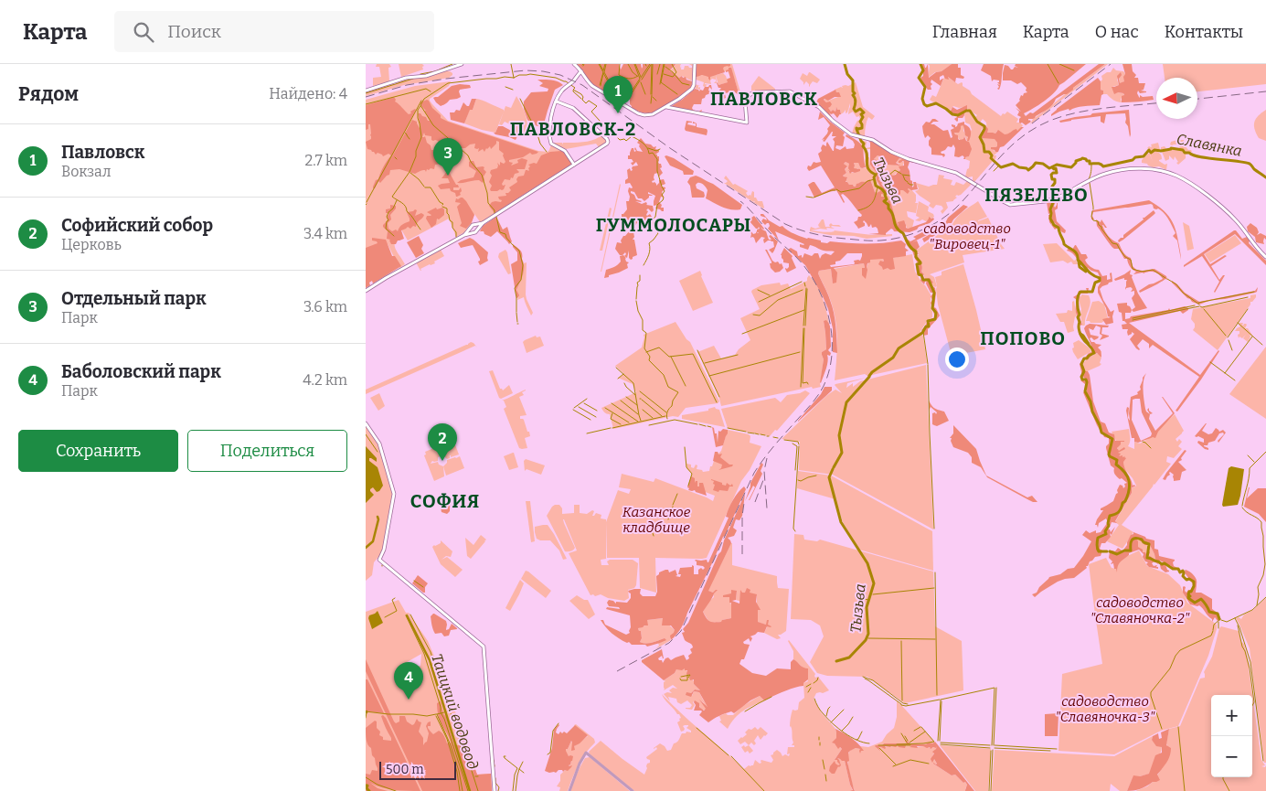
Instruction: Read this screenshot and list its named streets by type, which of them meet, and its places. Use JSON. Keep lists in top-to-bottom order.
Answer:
{
  "districts": [
    "ПАВЛОВСК",
    "ПАВЛОВСК-2",
    "ПЯЗЕЛЕВО",
    "ГУММОЛОСАРЫ",
    "ПОПОВО",
    "СОФИЯ"
  ],
  "water": ["Славянка", "Тызьва", "Таицкий водовод"],
  "parks": [
    "садоводство \"Вировец-1\"",
    "Казанское кладбище",
    "садоводство \"Славяночка-2\"",
    "садоводство \"Славяночка-3\""
  ],
  "scale_bar": "500 m",
  "north": "left",
  "page": {
    "header": "Карта",
    "search": "Поиск",
    "nav": [
      "Главная",
      "Карта",
      "О нас",
      "Контакты"
    ],
    "heading": ["Рядом", "Найдено: 4"],
    "pins": [
      "1",
      "3",
      "2",
      "4"
    ],
    "list": [
      {
        "mark": "1",
        "name": "Павловск",
        "note": "Вокзал",
        "value": "2.7 km"
      },
      {
        "mark": "2",
        "name": "Софийский собор",
        "note": "Церковь",
        "value": "3.4 km"
      },
      {
        "mark": "3",
        "name": "Отдельный парк",
        "note": "Парк",
        "value": "3.6 km"
      },
      {
        "mark": "4",
        "name": "Баболовский парк",
        "note": "Парк",
        "value": "4.2 km"
      }
    ],
    "buttons": ["Сохранить", "Поделиться"],
    "map_buttons": ["+", "−"],
    "scale": "500 m"
  }
}
